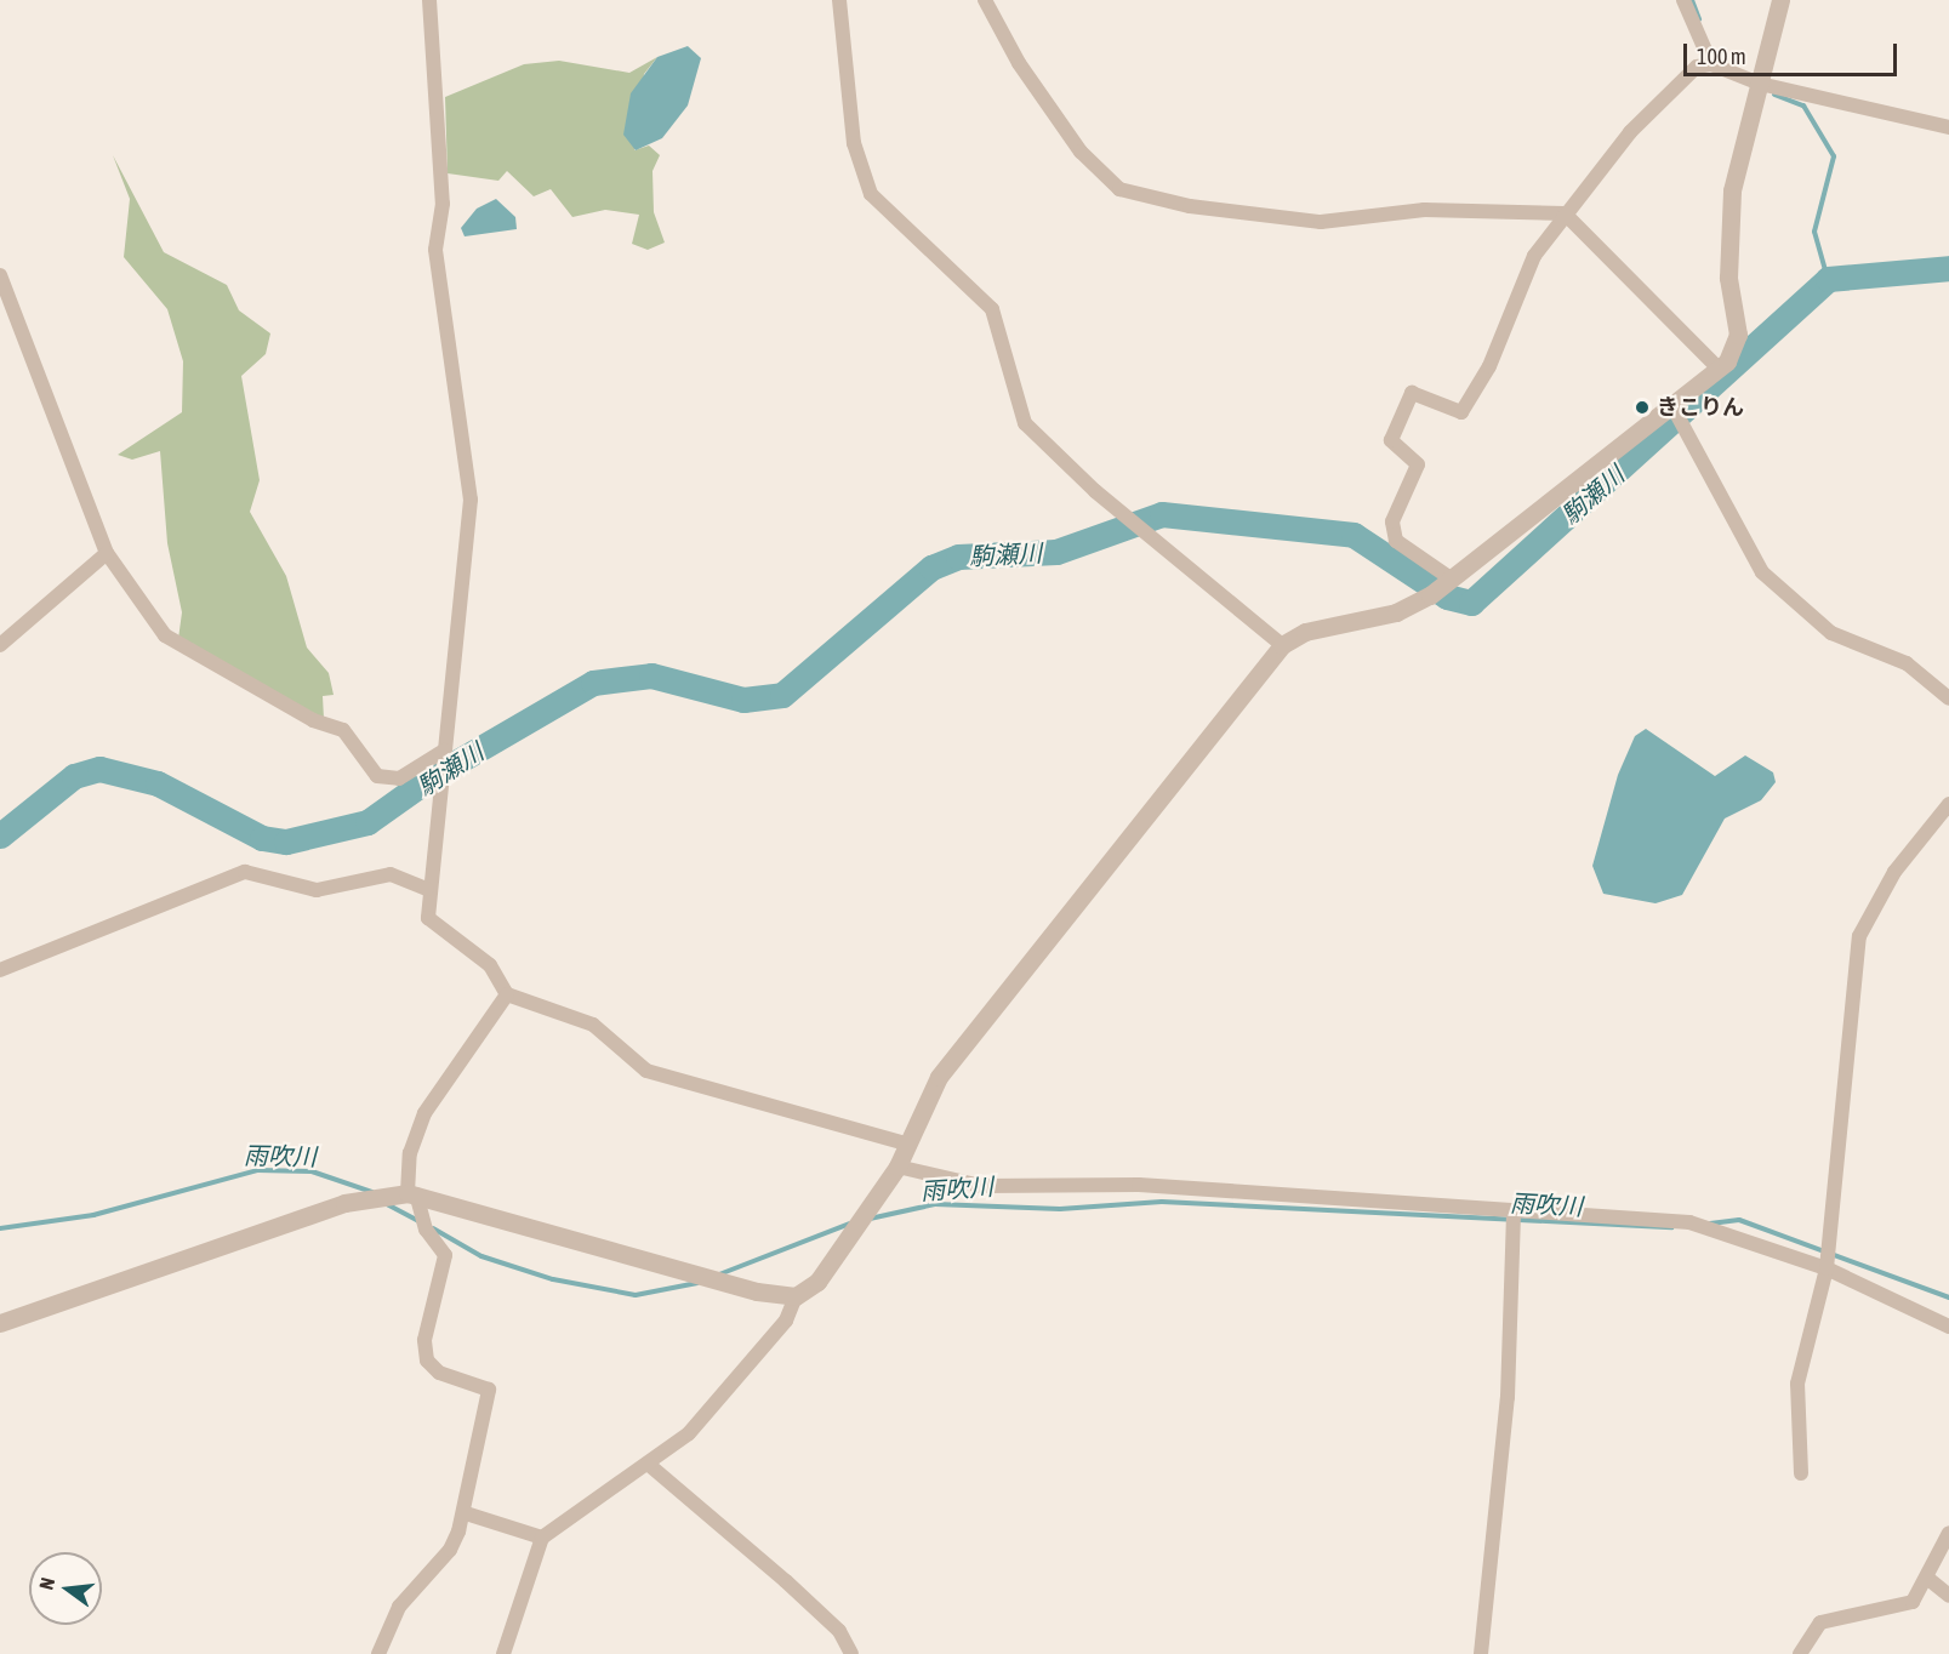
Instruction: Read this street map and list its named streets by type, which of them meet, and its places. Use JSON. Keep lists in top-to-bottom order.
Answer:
{
  "water": ["駒瀬川", "雨吹川"],
  "places": ["きこりん"],
  "scale_bar": "100 m",
  "north": "left"
}
